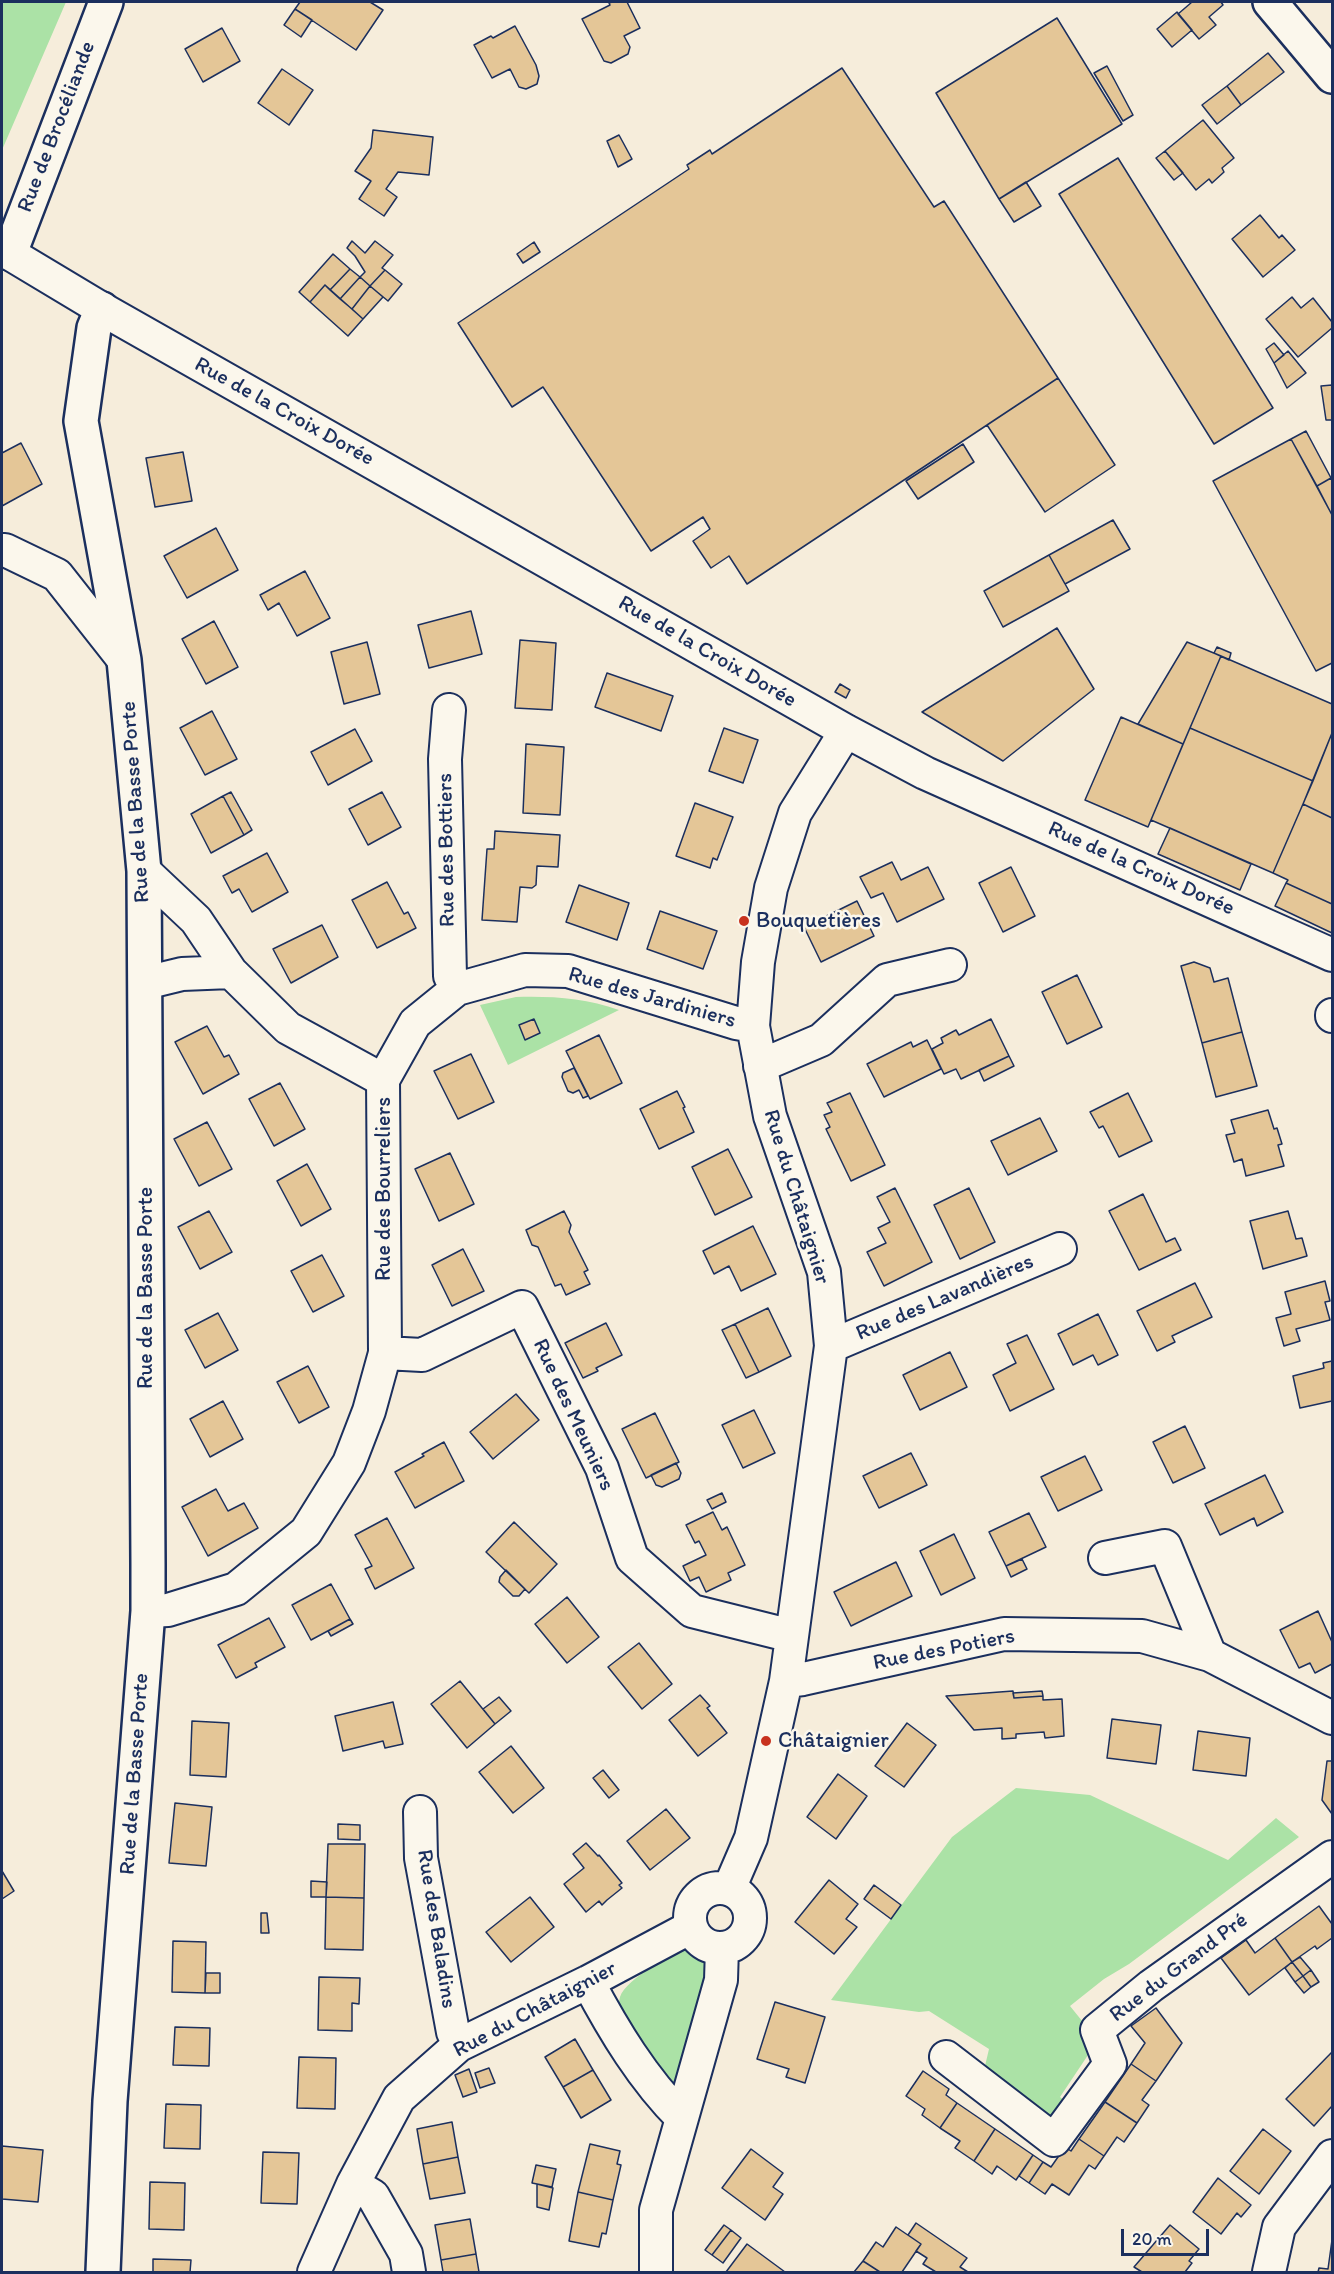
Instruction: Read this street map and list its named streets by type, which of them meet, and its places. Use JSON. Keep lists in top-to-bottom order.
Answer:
{
  "streets": {
    "street": [
      "Rue de Brocéliande",
      "Rue de la Croix Dorée",
      "Rue de la Basse Porte",
      "Rue des Bottiers",
      "Rue des Jardiniers",
      "Rue des Bourreliers",
      "Rue du Châtaignier",
      "Rue des Lavandières",
      "Rue des Meuniers",
      "Rue des Potiers",
      "Rue des Baladins",
      "Rue du Grand Pré"
    ]
  },
  "crossings": [
    ["Rue de Brocéliande", "Rue de la Croix Dorée"],
    ["Rue de la Croix Dorée", "Rue de la Basse Porte"],
    ["Rue de la Croix Dorée", "Rue du Châtaignier"],
    ["Rue de la Basse Porte", "Rue des Bourreliers"],
    ["Rue des Bottiers", "Rue des Jardiniers"],
    ["Rue des Jardiniers", "Rue des Bourreliers"],
    ["Rue des Jardiniers", "Rue du Châtaignier"],
    ["Rue des Bourreliers", "Rue des Meuniers"],
    ["Rue du Châtaignier", "Rue des Lavandières"],
    ["Rue du Châtaignier", "Rue des Meuniers"],
    ["Rue du Châtaignier", "Rue des Potiers"],
    ["Rue du Châtaignier", "Rue des Baladins"]
  ],
  "places": ["Bouquetières", "Châtaignier"],
  "scale_bar": "20 m"
}
